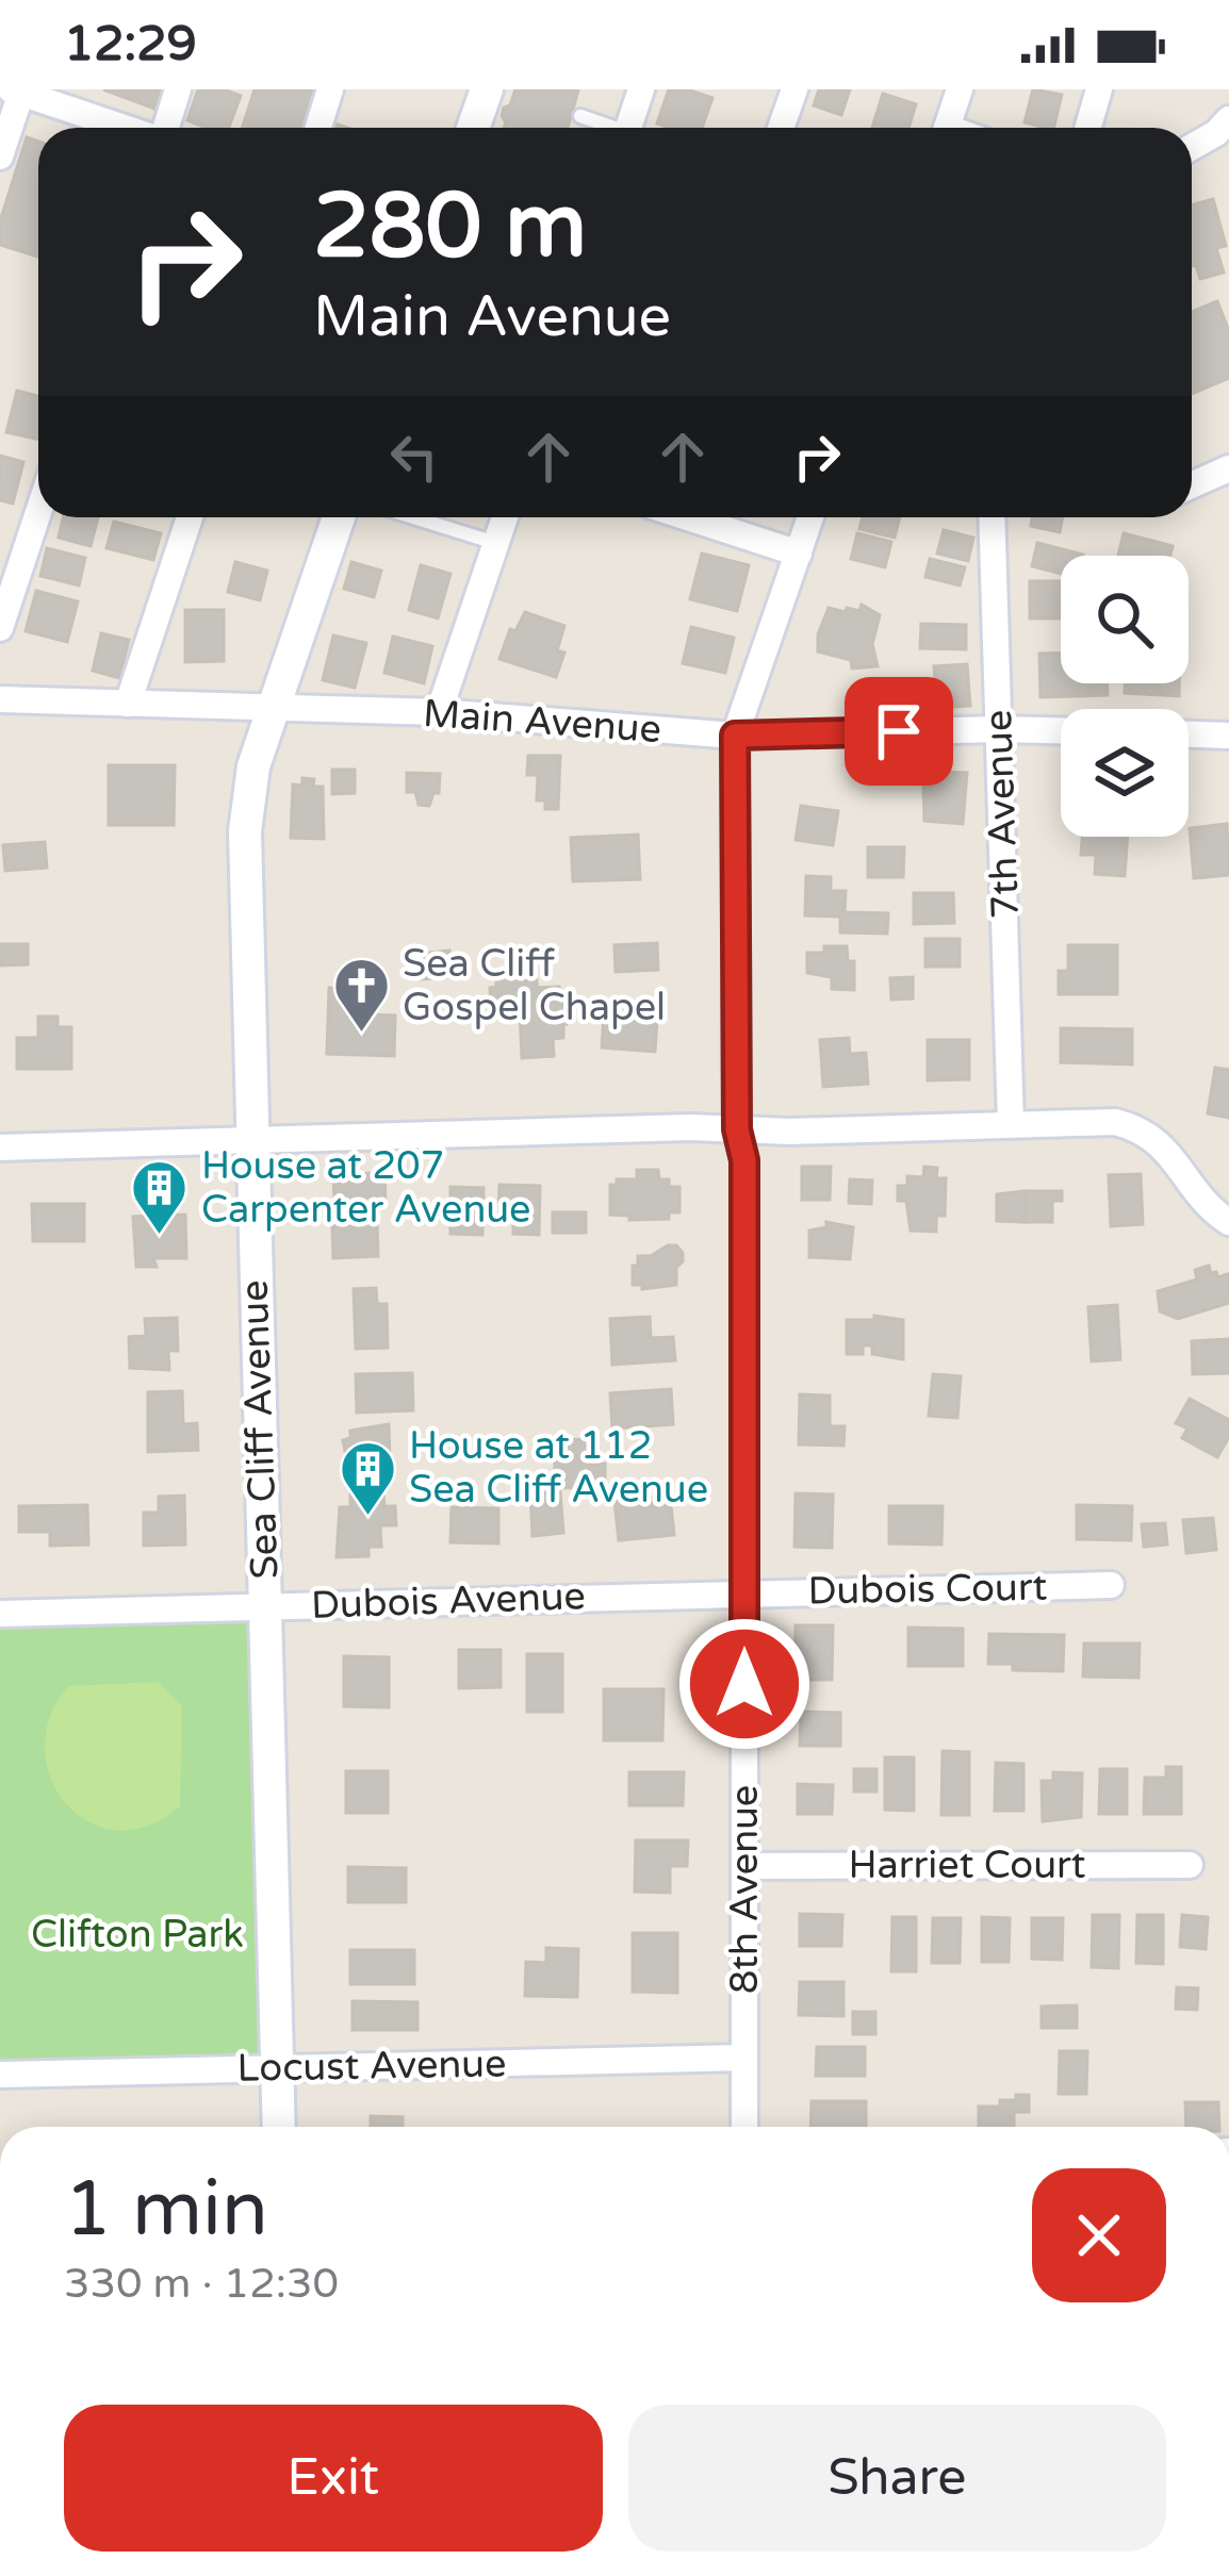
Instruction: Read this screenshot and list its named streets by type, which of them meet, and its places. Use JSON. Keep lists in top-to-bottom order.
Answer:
{
  "streets": {
    "street": [
      "Main Avenue",
      "7th Avenue",
      "Sea Cliff Avenue",
      "Dubois Court",
      "Dubois Avenue",
      "Harriet Court",
      "8th Avenue",
      "Locust Avenue"
    ]
  },
  "crossings": [
    ["Main Avenue", "7th Avenue"],
    ["Main Avenue", "Sea Cliff Avenue"],
    ["Main Avenue", "8th Avenue"],
    ["Sea Cliff Avenue", "Dubois Avenue"],
    ["Sea Cliff Avenue", "Locust Avenue"],
    ["Dubois Court", "Dubois Avenue"],
    ["Dubois Court", "8th Avenue"],
    ["Dubois Avenue", "8th Avenue"],
    ["Harriet Court", "8th Avenue"],
    ["8th Avenue", "Locust Avenue"]
  ],
  "parks": ["Clifton Park"],
  "places": {
    "church": ["Sea Cliff Gospel Chapel"],
    "building": ["House at 207 Carpenter Avenue", "House at 112 Sea Cliff Avenue"]
  },
  "page": {
    "status": "12:29",
    "turn": ["280 m", "Main Avenue"],
    "heading": ["1 min", "330 m · 12:30"],
    "buttons": ["Exit", "Share"]
  }
}
